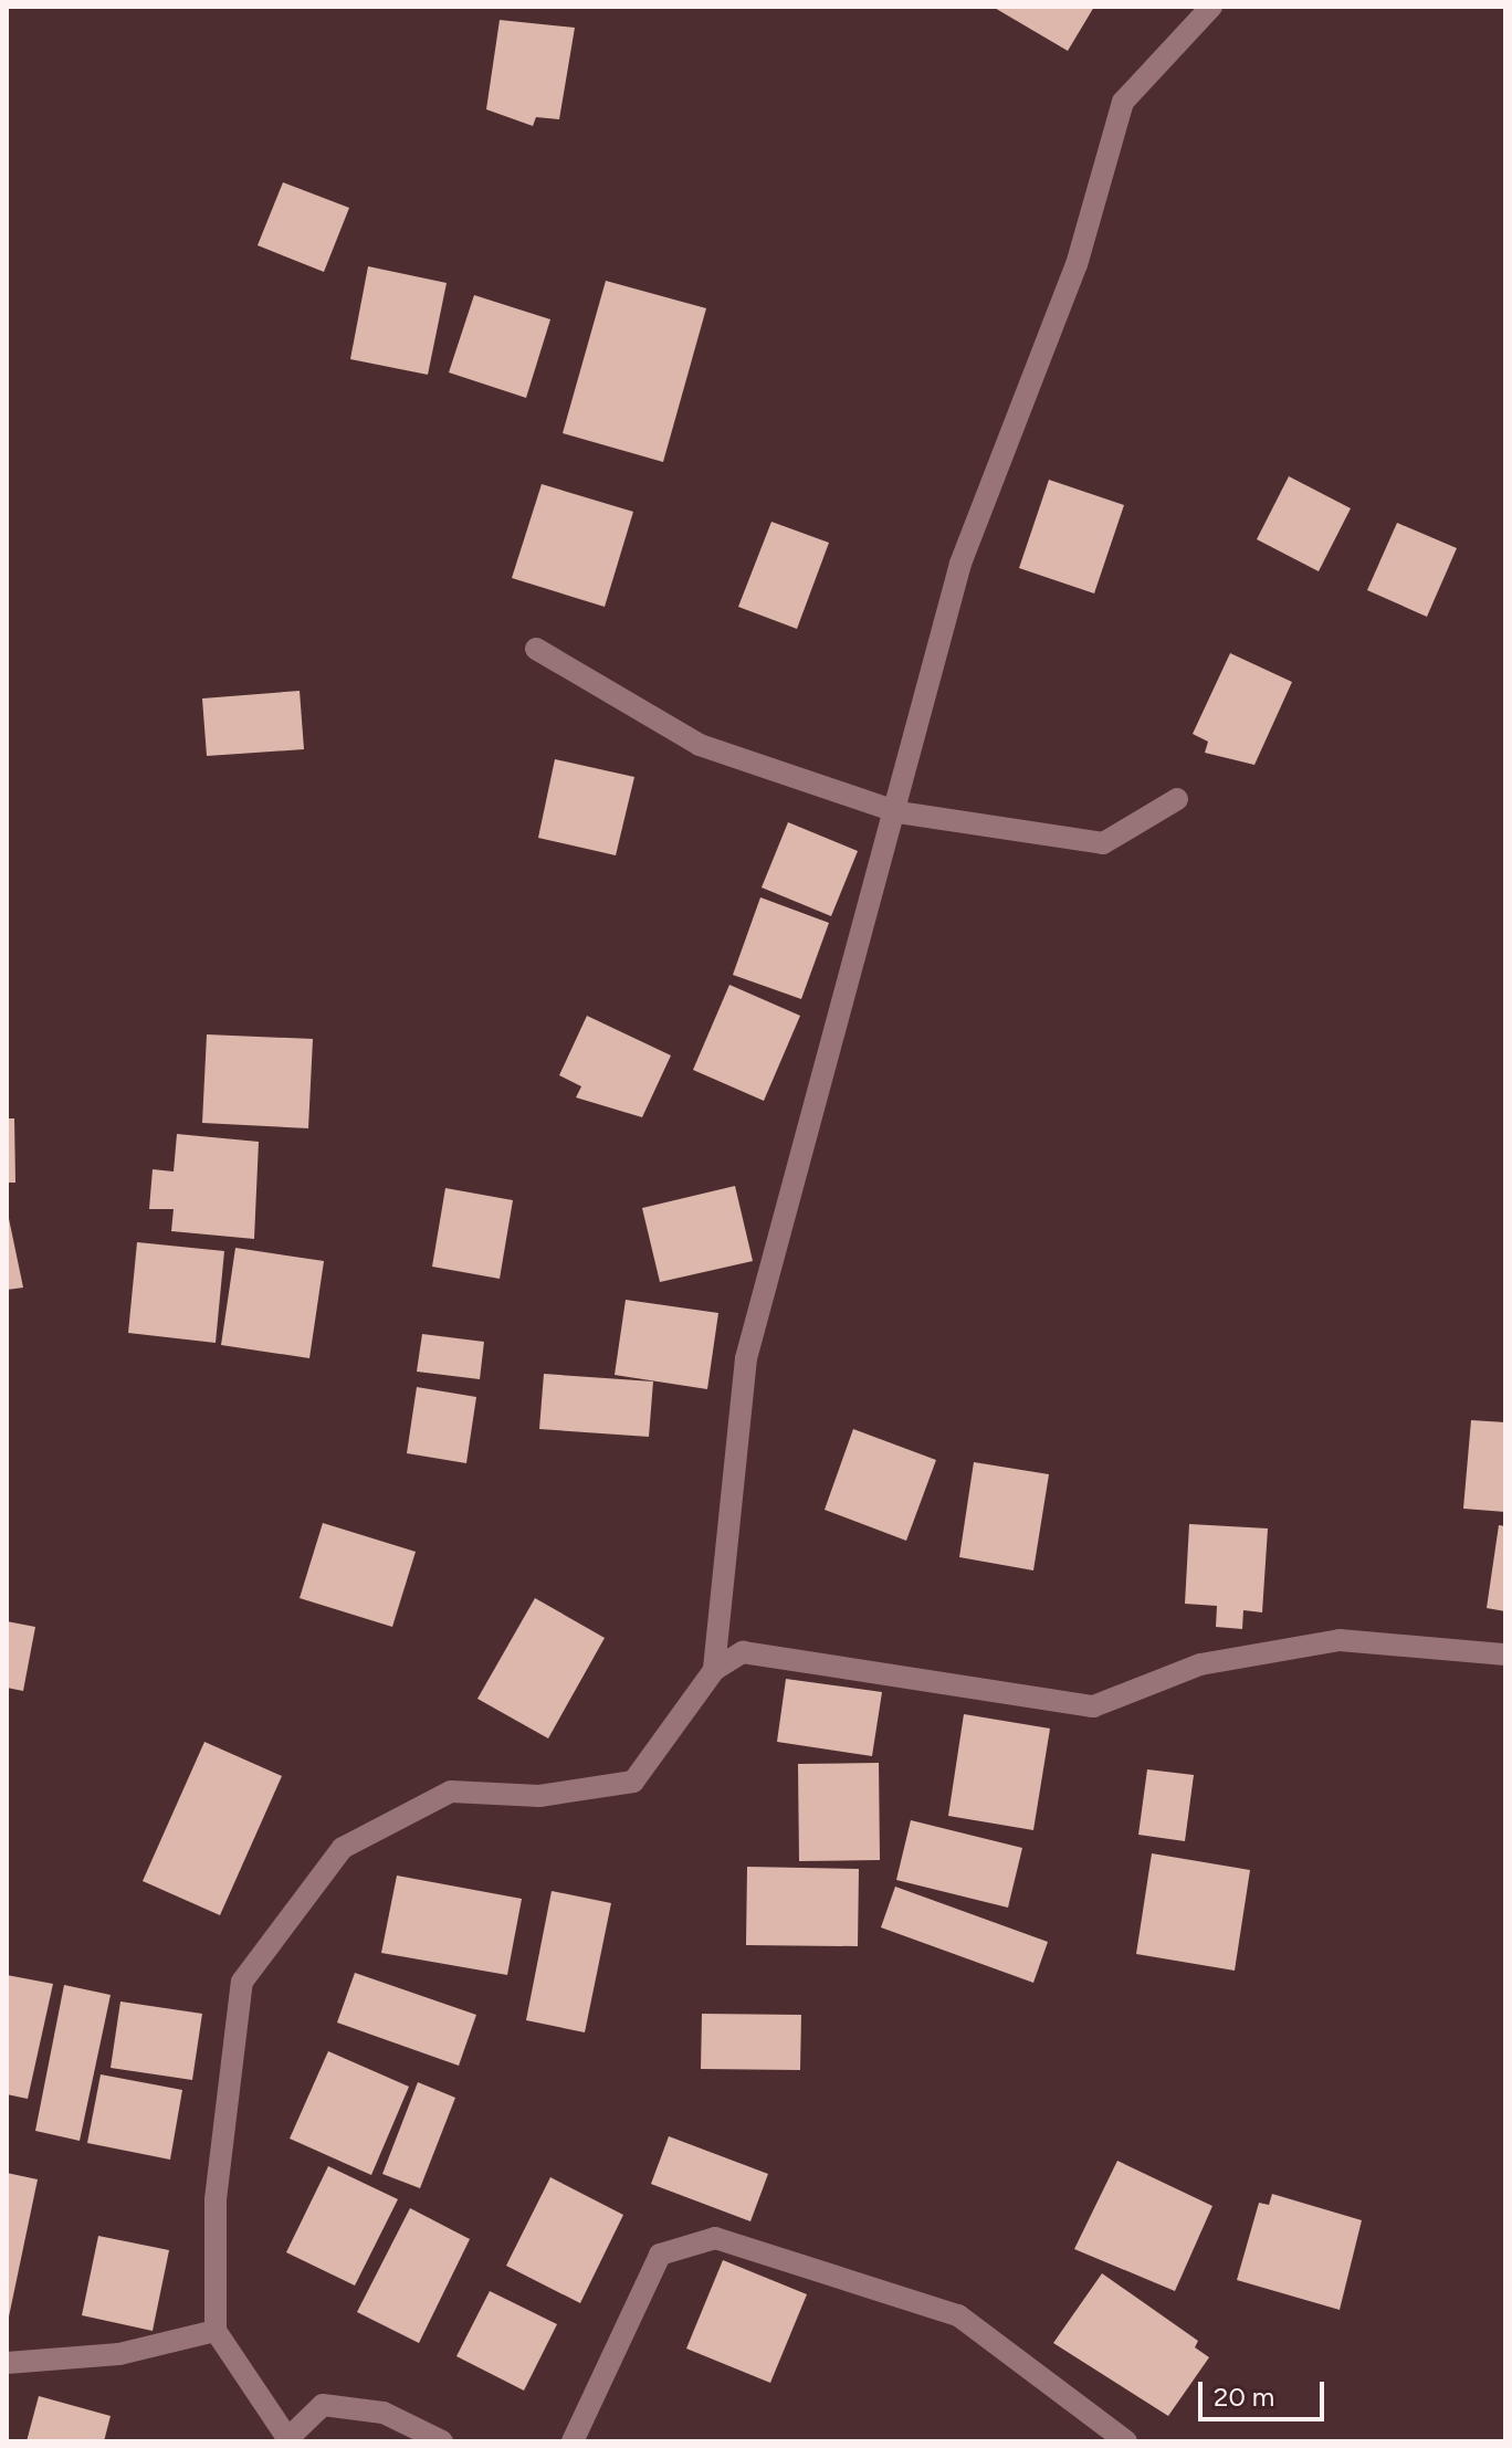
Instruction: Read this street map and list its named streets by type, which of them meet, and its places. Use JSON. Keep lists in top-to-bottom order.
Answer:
{
  "scale_bar": "20 m"
}
